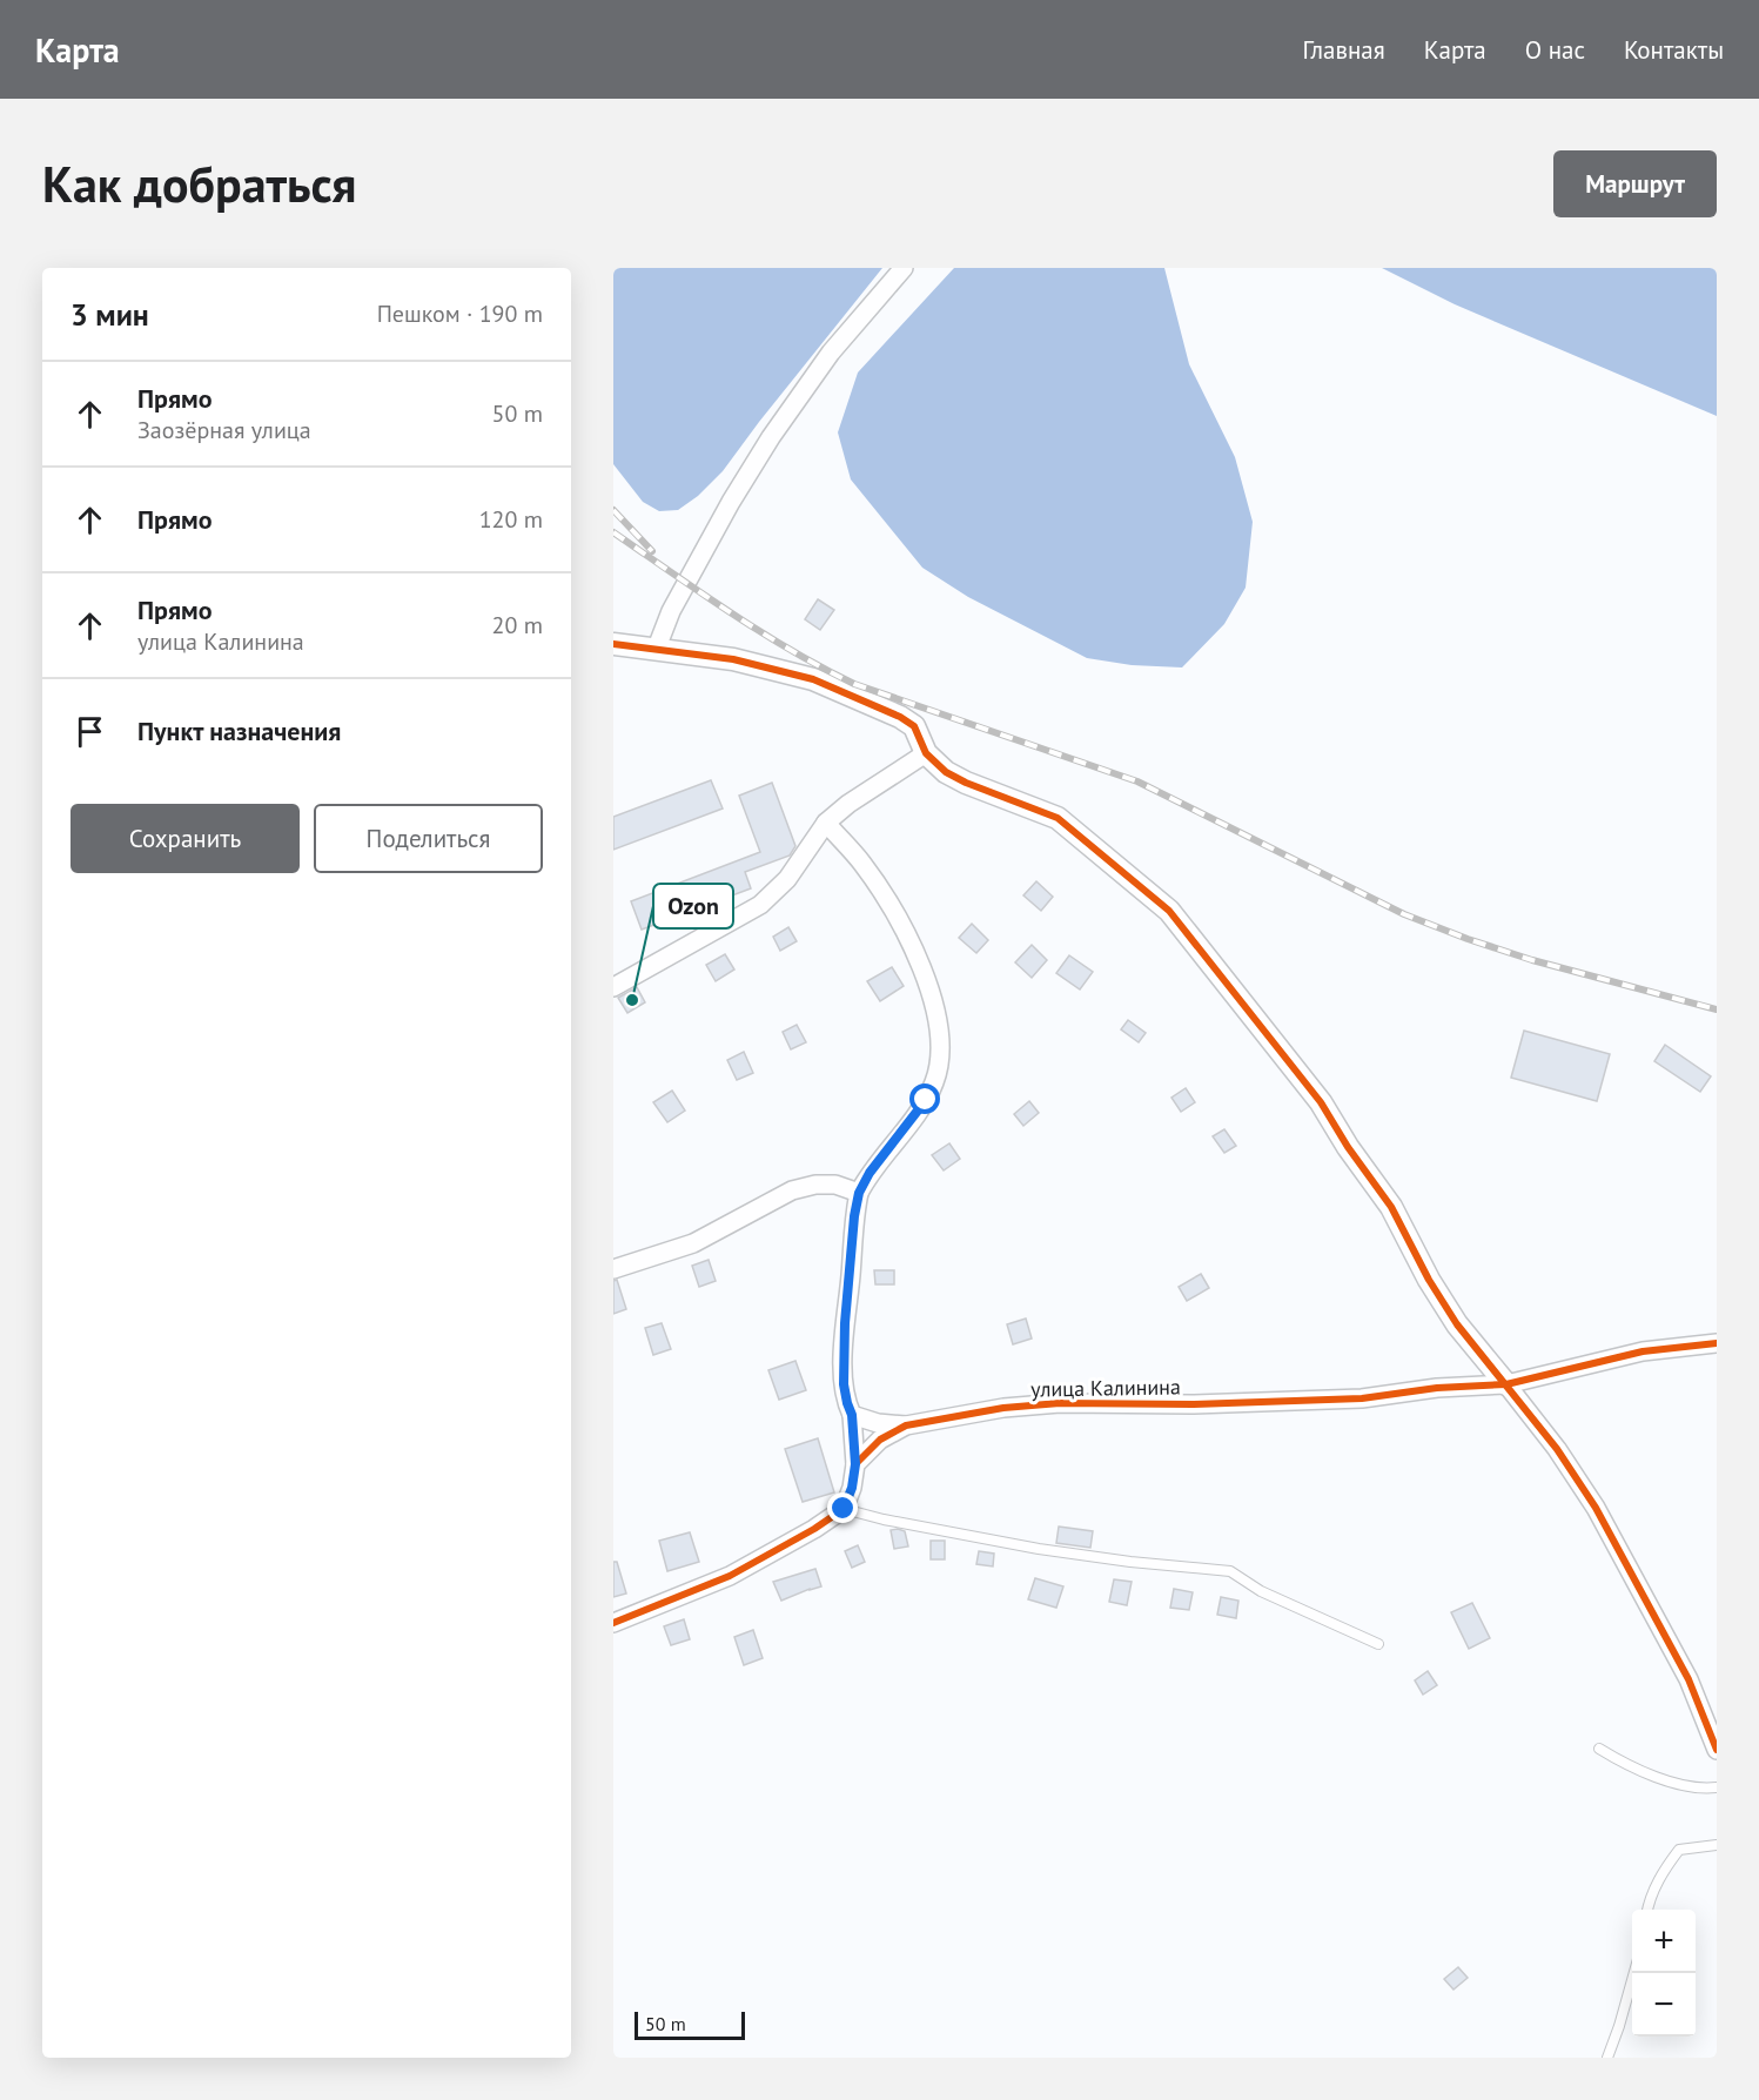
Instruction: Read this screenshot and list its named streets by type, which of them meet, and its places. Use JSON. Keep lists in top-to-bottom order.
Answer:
{
  "streets": {
    "street": ["улица Калинина"]
  },
  "places": ["Ozon"],
  "scale_bar": "50 m",
  "page": {
    "header": "Карта",
    "nav": [
      "Главная",
      "Карта",
      "О нас",
      "Контакты"
    ],
    "buttons": [
      "Маршрут",
      ["Сохранить", "Поделиться"]
    ],
    "title": "Как добраться",
    "heading": ["3 мин", "Пешком · 190 m"],
    "list": [
      ["Прямо", "Заозёрная улица", "50 m"],
      ["Прямо", "120 m"],
      ["Прямо", "улица Калинина", "20 m"],
      "Пункт назначения"
    ],
    "map_buttons": ["+", "−"],
    "scale": "50 m"
  }
}
